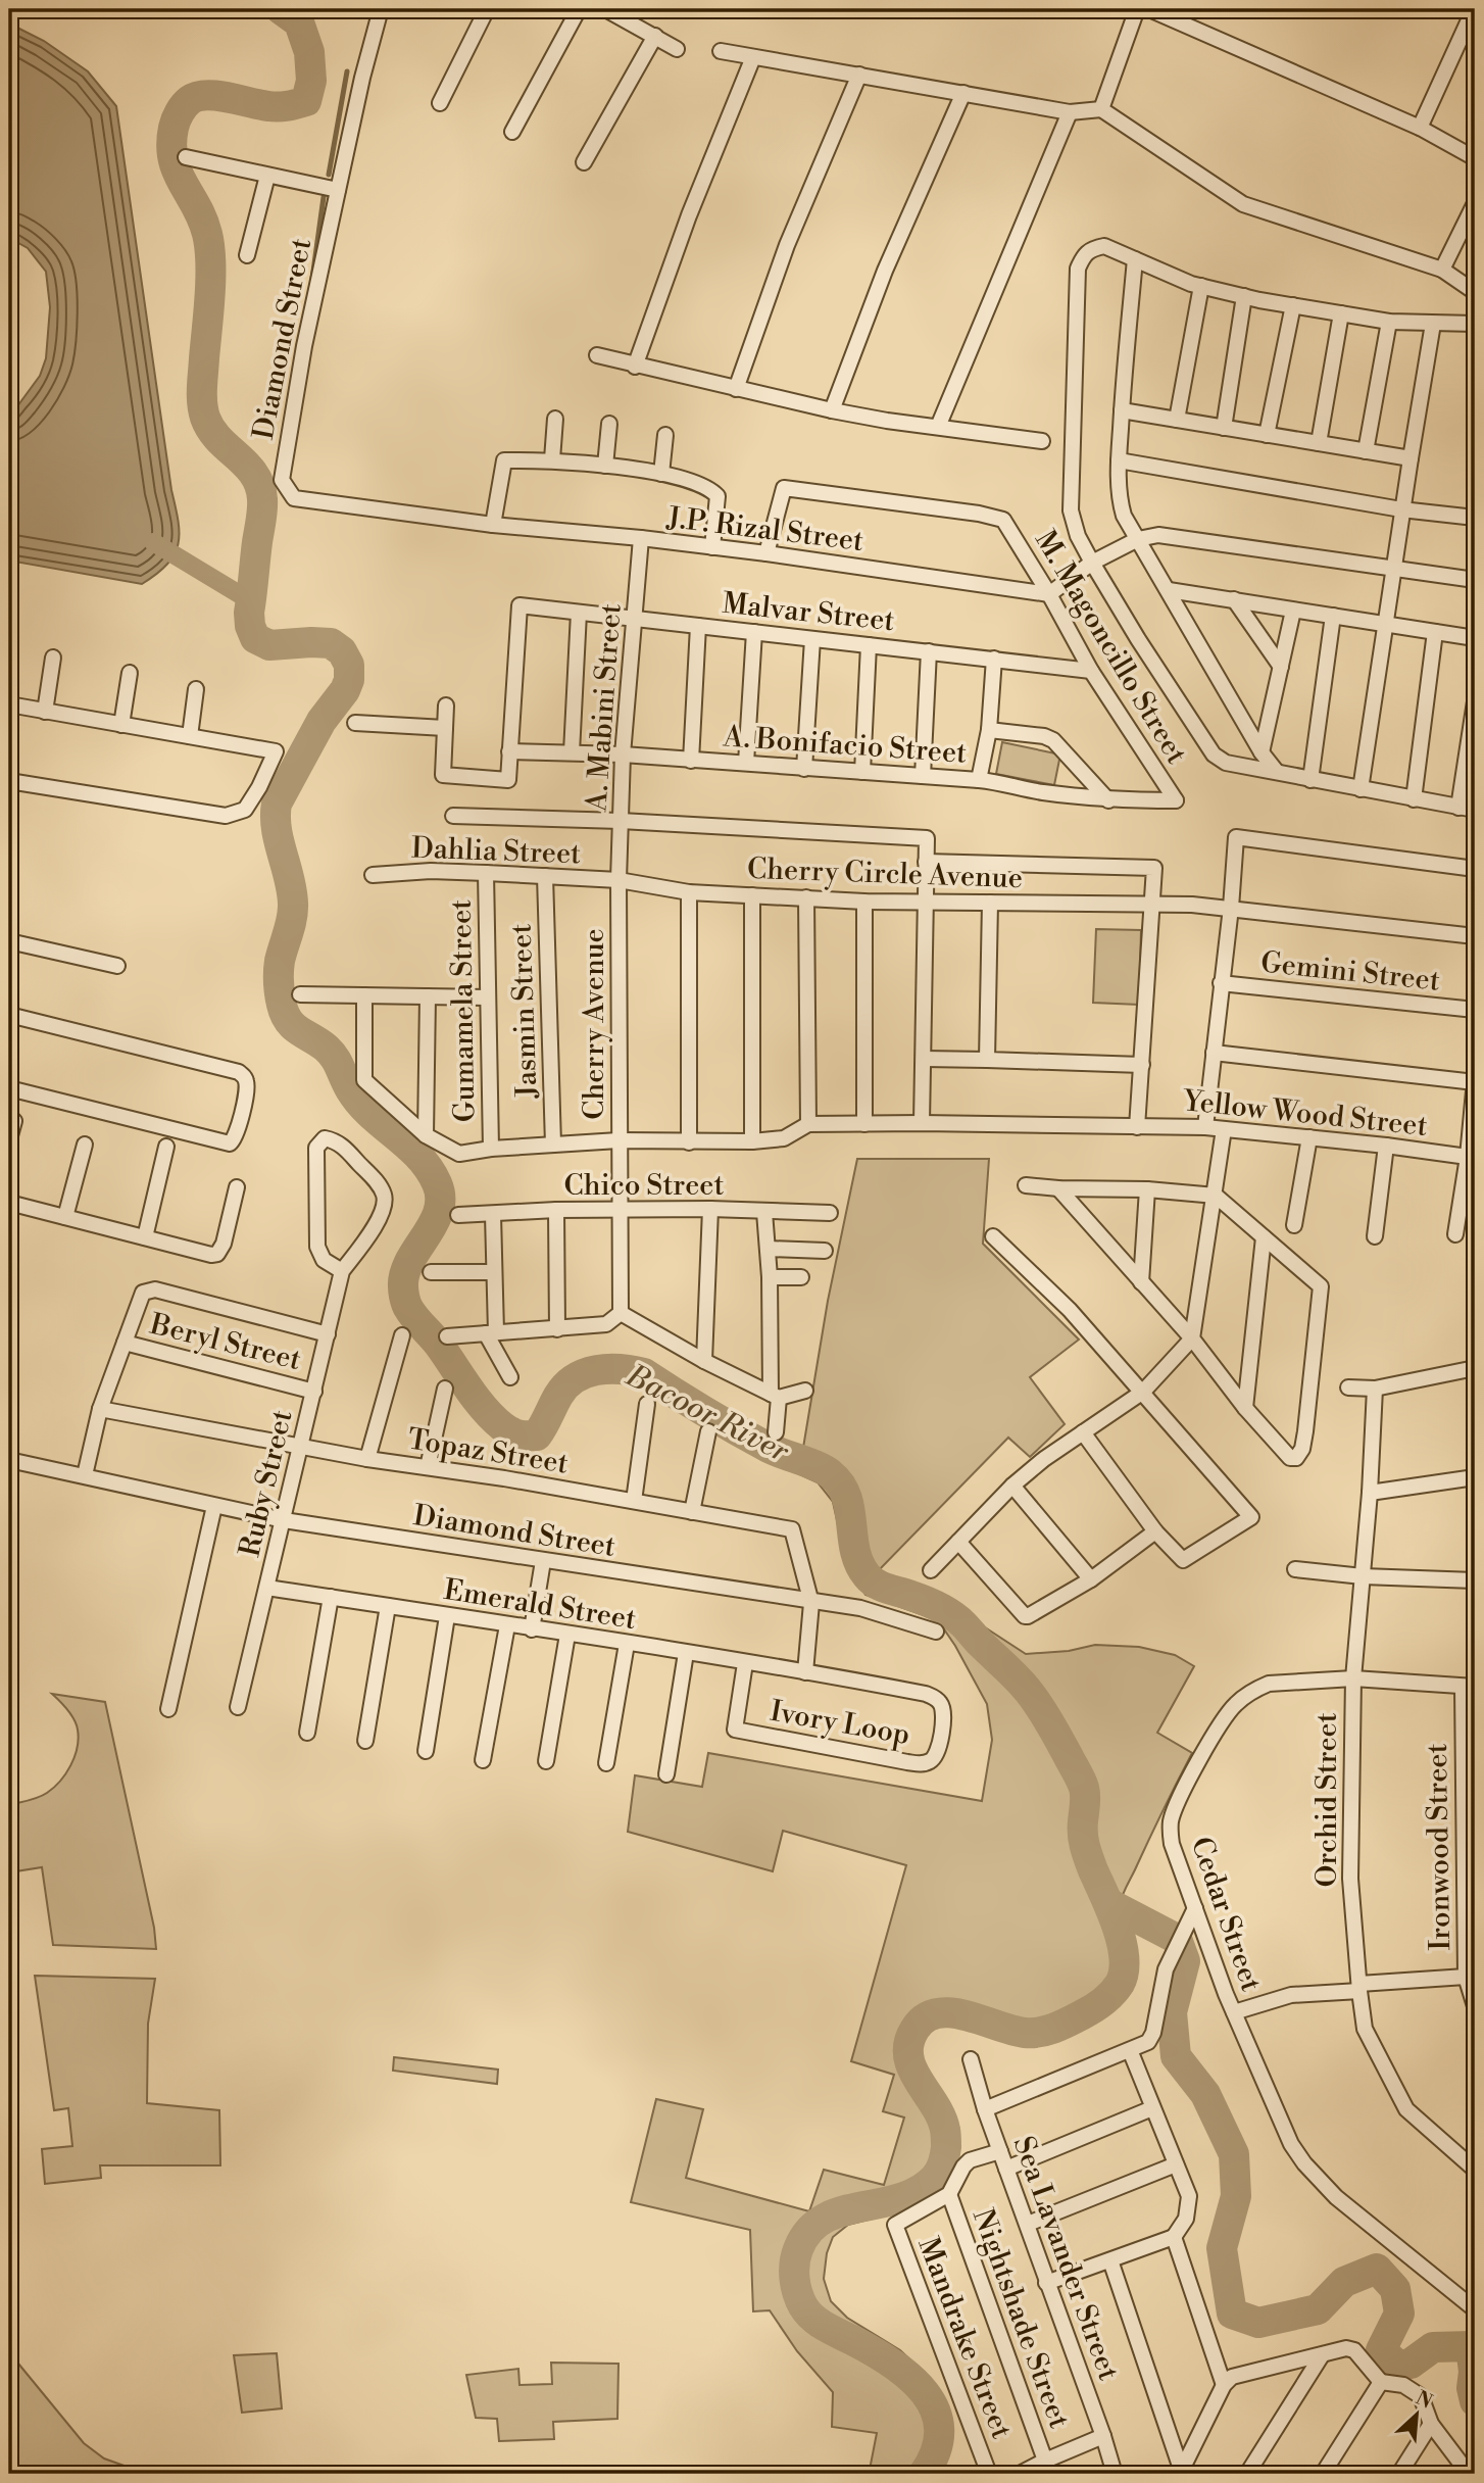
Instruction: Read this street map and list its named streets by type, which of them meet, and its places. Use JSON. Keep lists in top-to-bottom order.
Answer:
{
  "streets": {
    "street": [
      "Diamond Street",
      "J.P. Rizal Street",
      "Malvar Street",
      "M. Magoncillo Street",
      "A. Mabini Street",
      "A. Bonifacio Street",
      "Dahlia Street",
      "Cherry Circle Avenue",
      "Gemini Street",
      "Gumamela Street",
      "Jasmin Street",
      "Cherry Avenue",
      "Yellow Wood Street",
      "Chico Street",
      "Beryl Street",
      "Topaz Street",
      "Ruby Street",
      "Emerald Street",
      "Ivory Loop",
      "Orchid Street",
      "Ironwood Street",
      "Cedar Street",
      "Sea Lavander Street",
      "Nightshade Street",
      "Mandrake Street"
    ]
  },
  "crossings": [
    ["Diamond Street", "J.P. Rizal Street"],
    ["Diamond Street", "Topaz Street"],
    ["Diamond Street", "Ruby Street"],
    ["J.P. Rizal Street", "M. Magoncillo Street"],
    ["J.P. Rizal Street", "A. Mabini Street"],
    ["Malvar Street", "M. Magoncillo Street"],
    ["Malvar Street", "A. Mabini Street"],
    ["Malvar Street", "A. Bonifacio Street"],
    ["M. Magoncillo Street", "A. Bonifacio Street"],
    ["A. Mabini Street", "A. Bonifacio Street"],
    ["A. Mabini Street", "Dahlia Street"],
    ["A. Mabini Street", "Cherry Circle Avenue"],
    ["A. Mabini Street", "Cherry Avenue"],
    ["Dahlia Street", "Cherry Circle Avenue"],
    ["Dahlia Street", "Gumamela Street"],
    ["Dahlia Street", "Jasmin Street"],
    ["Dahlia Street", "Cherry Avenue"],
    ["Cherry Circle Avenue", "Cherry Avenue"],
    ["Cherry Avenue", "Chico Street"],
    ["Beryl Street", "Ruby Street"],
    ["Topaz Street", "Ruby Street"],
    ["Ruby Street", "Emerald Street"],
    ["Emerald Street", "Ivory Loop"],
    ["Orchid Street", "Cedar Street"],
    ["Ironwood Street", "Cedar Street"],
    ["Sea Lavander Street", "Mandrake Street"],
    ["Nightshade Street", "Mandrake Street"]
  ],
  "water": ["Bacoor River"],
  "north": "top right"
}
